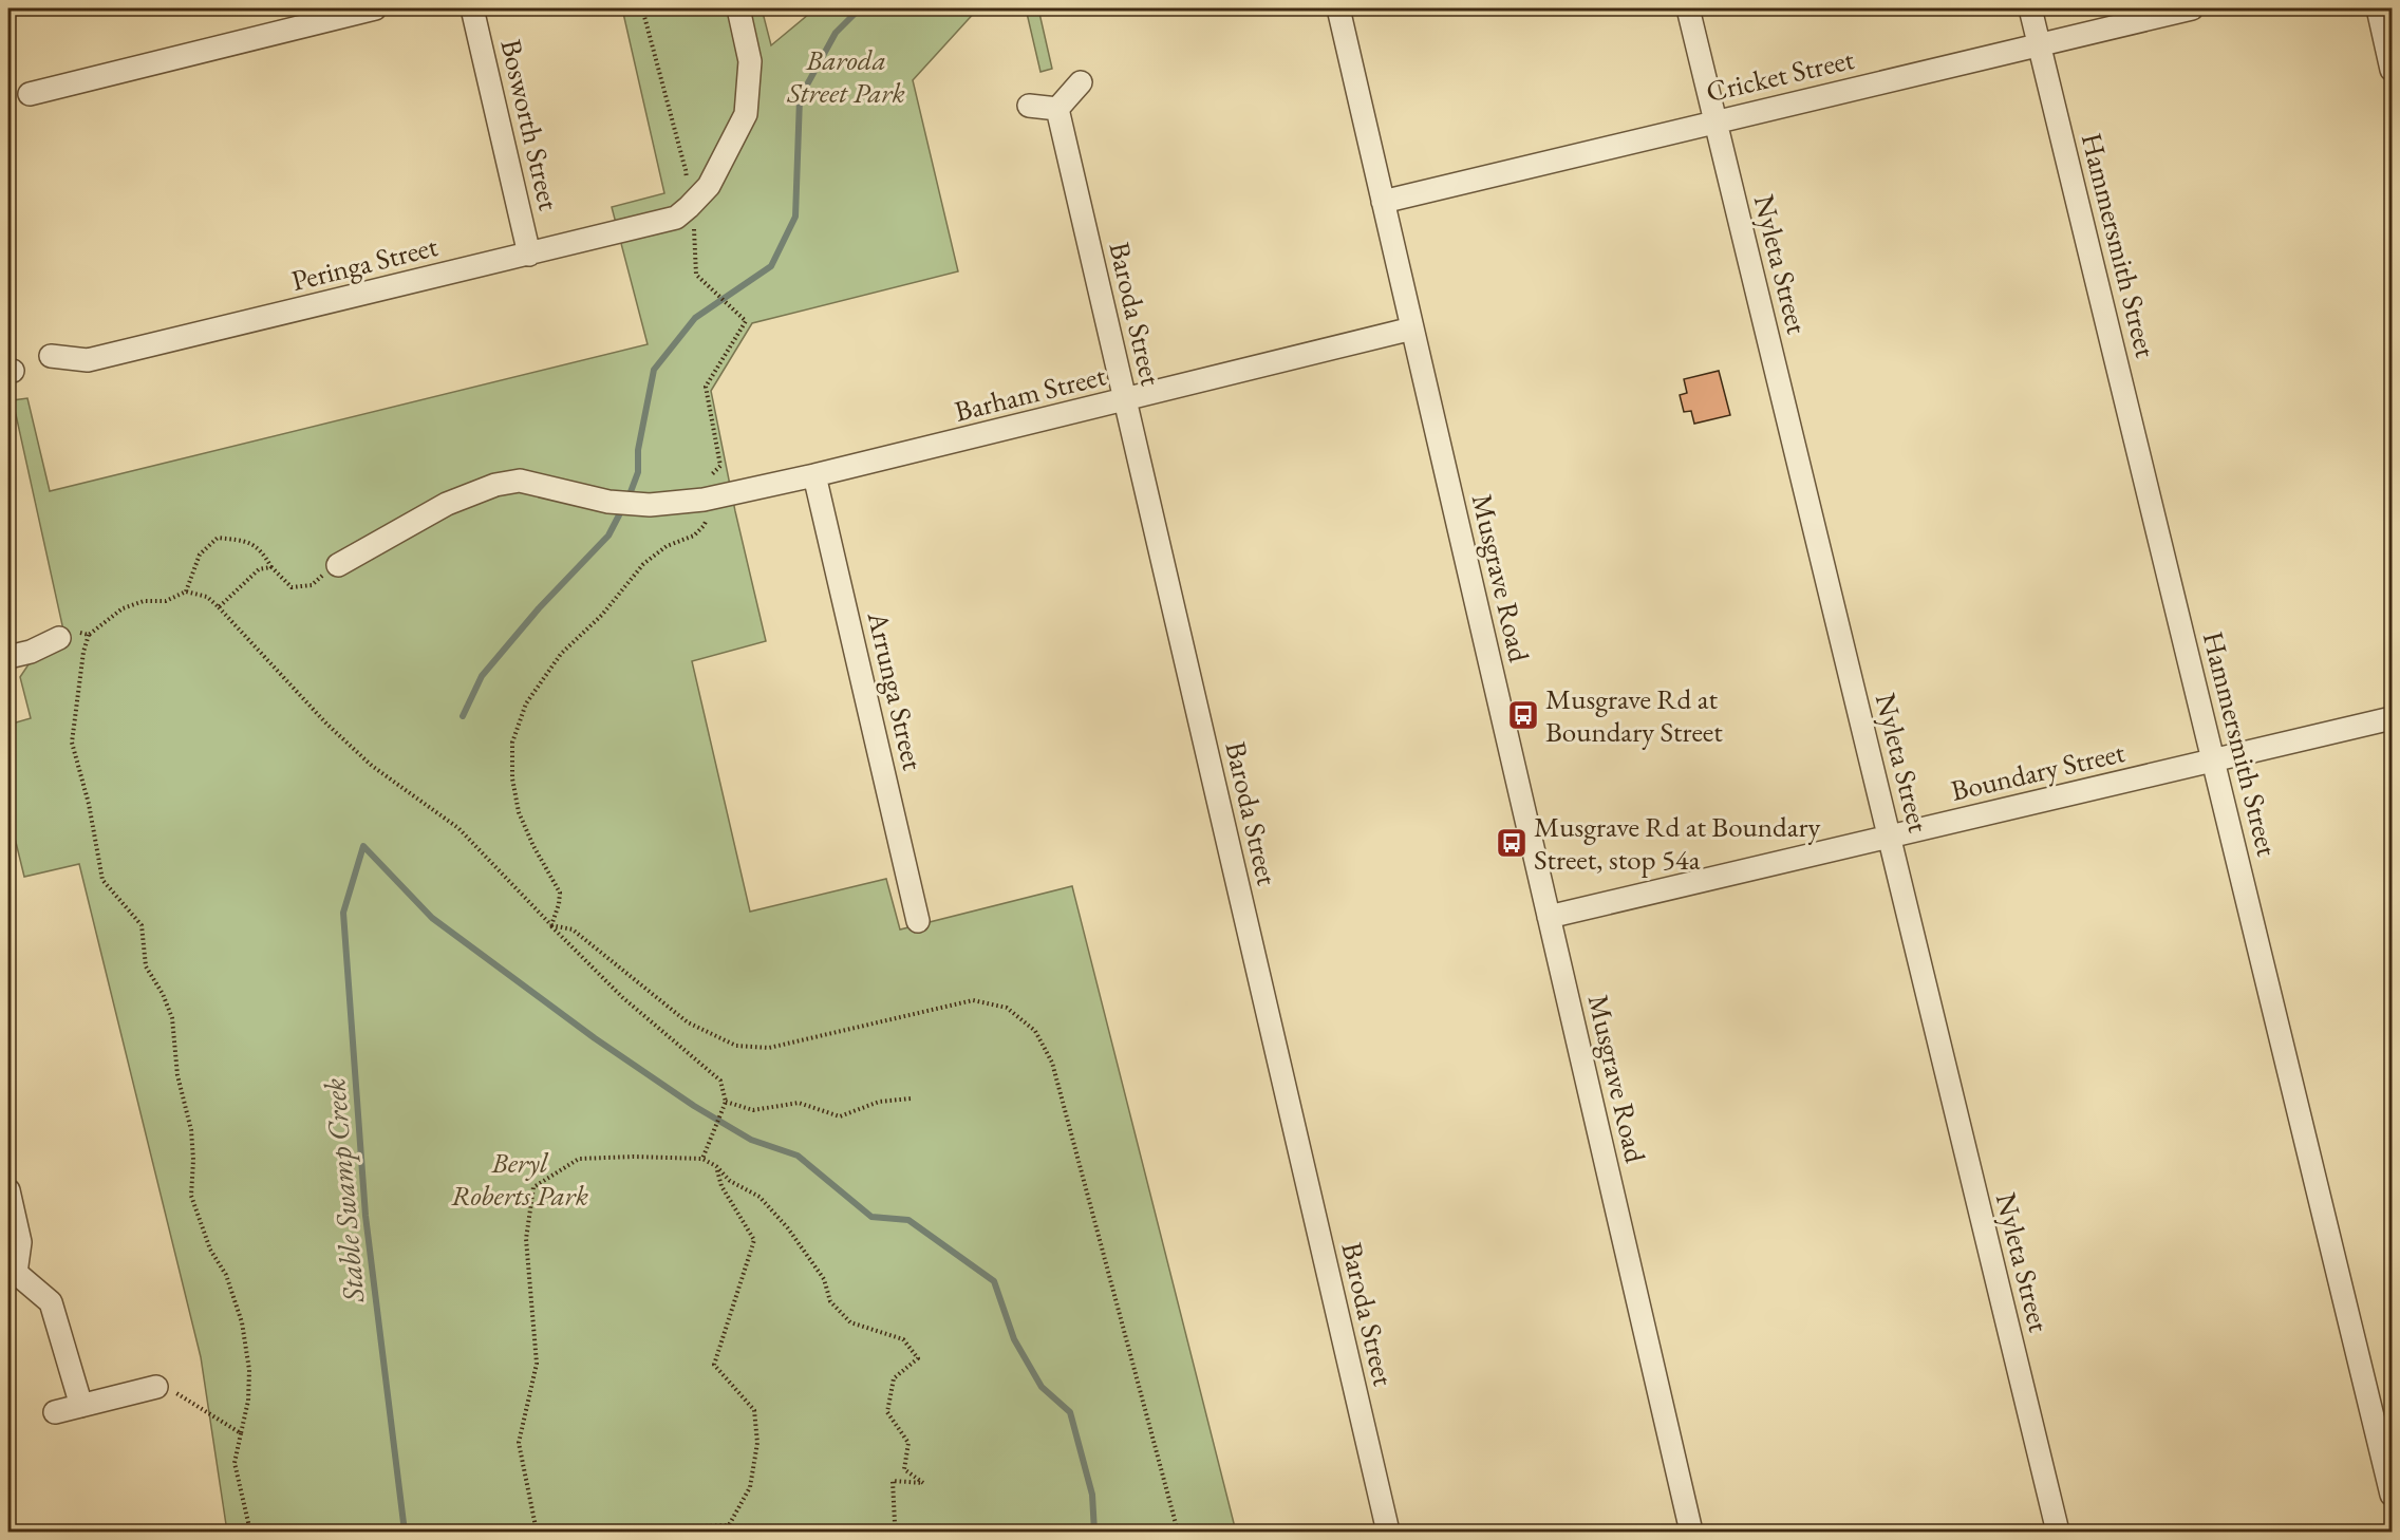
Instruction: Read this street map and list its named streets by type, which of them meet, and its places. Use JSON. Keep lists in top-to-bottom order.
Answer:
{
  "streets": {
    "street": [
      "Cricket Street",
      "Bosworth Street",
      "Hammersmith Street",
      "Peringa Street",
      "Nyleta Street",
      "Baroda Street",
      "Barham Street",
      "Musgrave Road",
      "Arrunga Street",
      "Boundary Street"
    ]
  },
  "crossings": [
    ["Cricket Street", "Hammersmith Street"],
    ["Cricket Street", "Nyleta Street"],
    ["Cricket Street", "Musgrave Road"],
    ["Bosworth Street", "Peringa Street"],
    ["Hammersmith Street", "Boundary Street"],
    ["Nyleta Street", "Boundary Street"],
    ["Baroda Street", "Barham Street"],
    ["Barham Street", "Musgrave Road"],
    ["Barham Street", "Arrunga Street"],
    ["Musgrave Road", "Boundary Street"]
  ],
  "water": ["Stable Swamp Creek"],
  "parks": ["Baroda Street Park", "Beryl Roberts Park"],
  "places": {
    "bus stop": ["Musgrave Rd at Boundary Street", "Musgrave Rd at Boundary Street, stop 54a"]
  }
}
